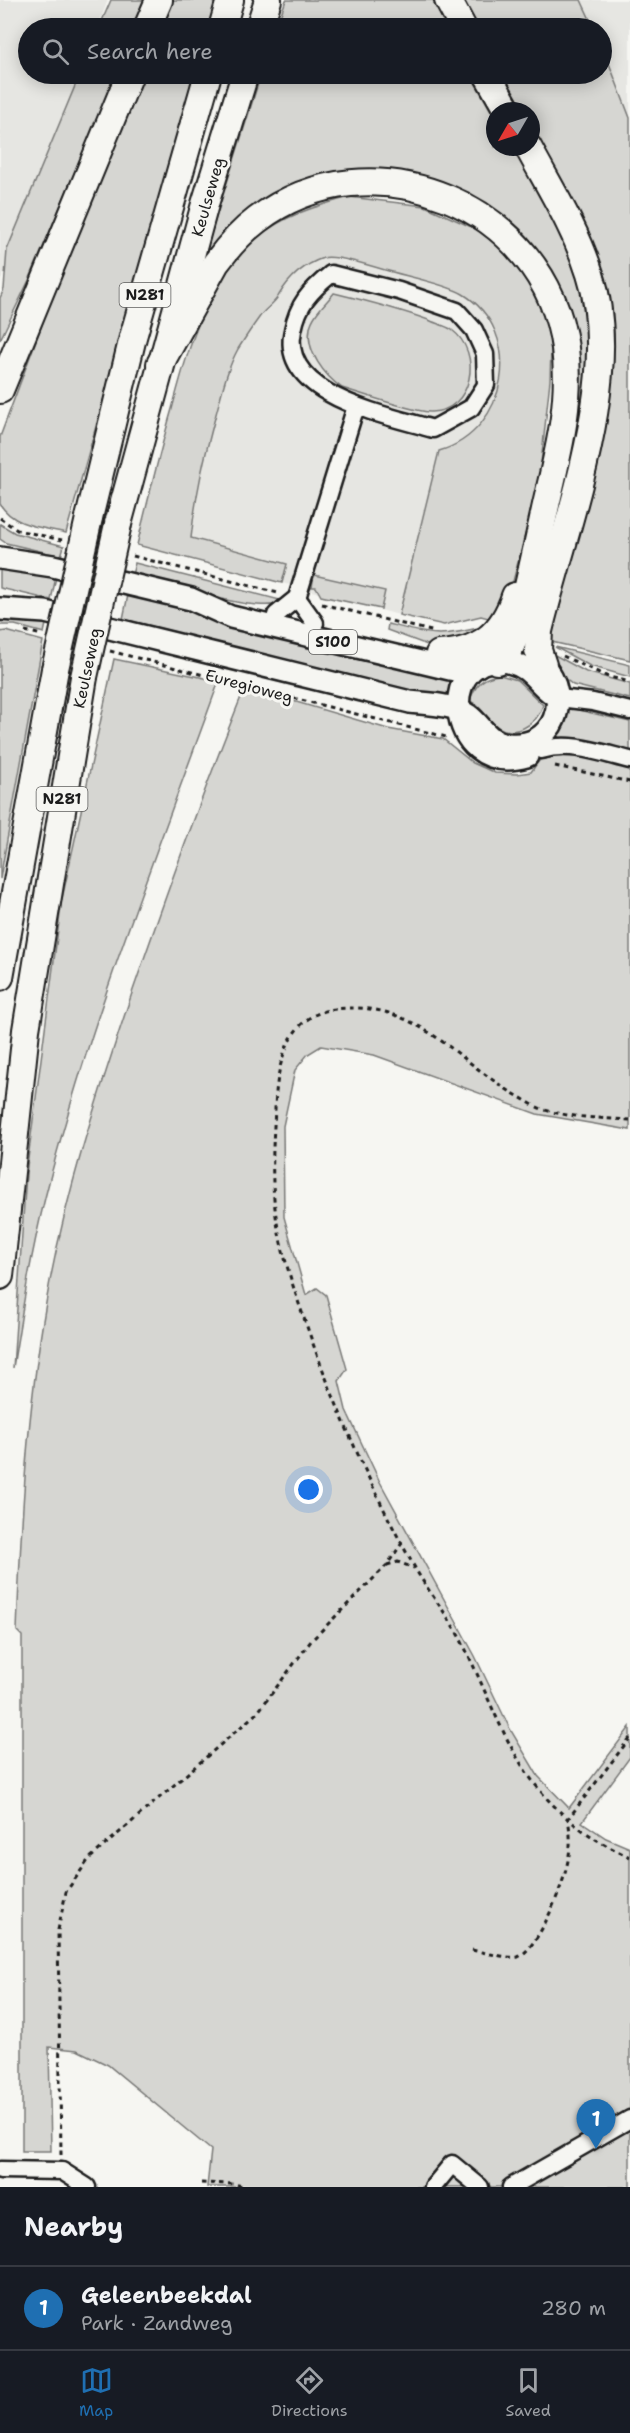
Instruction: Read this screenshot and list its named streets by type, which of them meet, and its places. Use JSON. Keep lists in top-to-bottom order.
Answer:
{
  "streets": {
    "highway": ["Keulseweg", "N281"],
    "main road": ["S100", "Euregioweg"]
  },
  "crossings": [
    ["Keulseweg", "N281"],
    ["N281", "S100"],
    ["S100", "Euregioweg"]
  ],
  "north": "bottom left",
  "page": {
    "search": "Search here",
    "pins": "1",
    "heading": "Nearby",
    "list": [
      {
        "mark": "1",
        "name": "Geleenbeekdal",
        "note": "Park · Zandweg",
        "value": "280 m"
      }
    ],
    "nav": ["Map", "Directions", "Saved"]
  }
}
